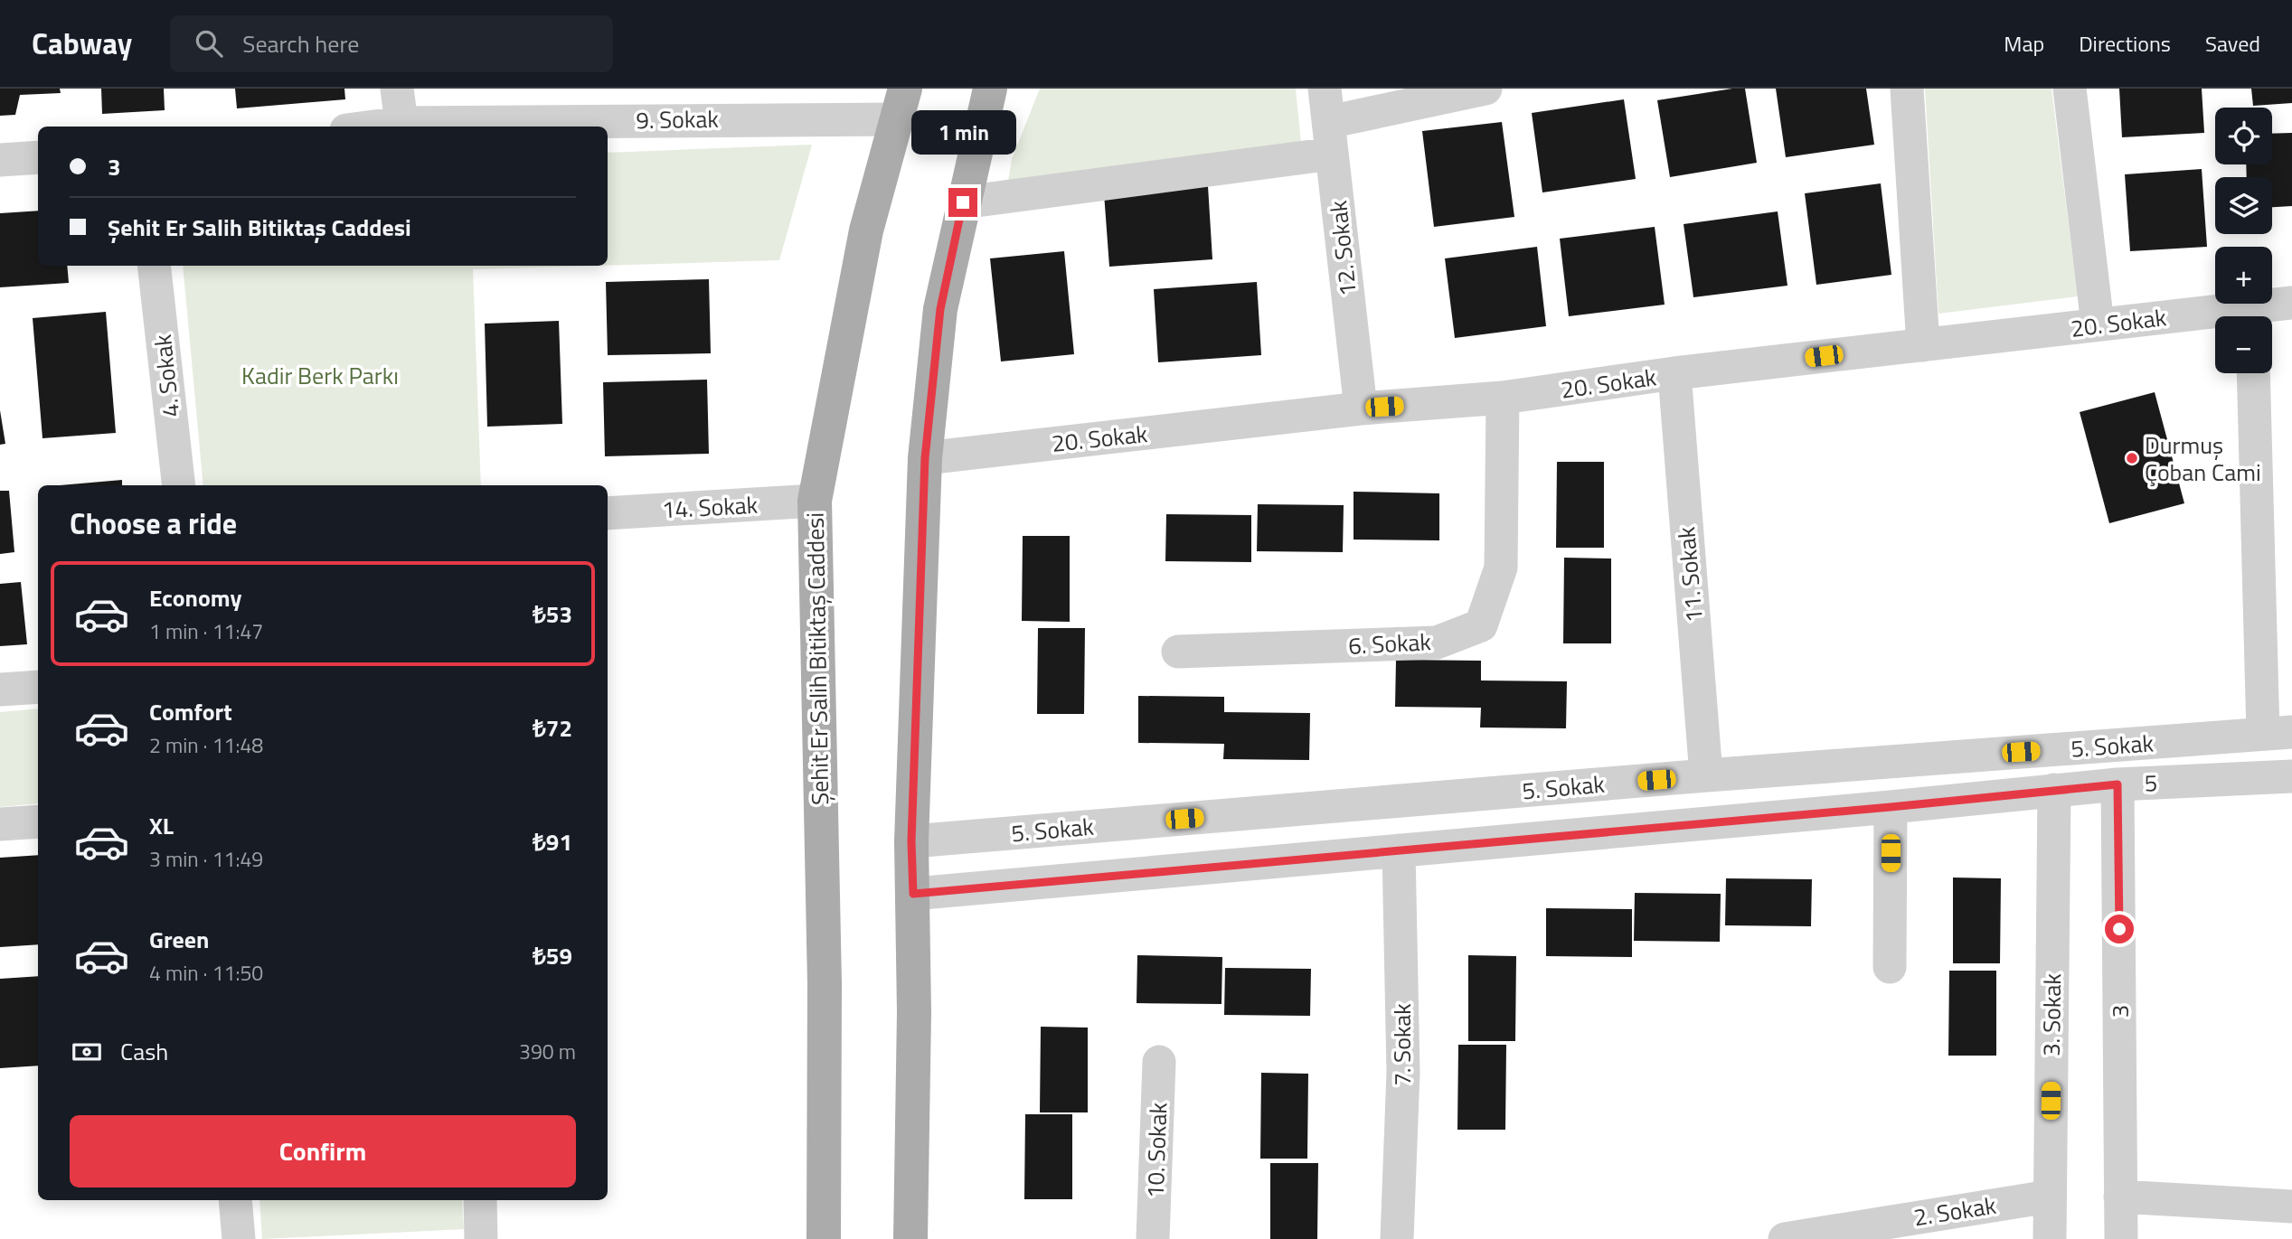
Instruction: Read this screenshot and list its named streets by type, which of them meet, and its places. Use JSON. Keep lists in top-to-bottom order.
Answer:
{
  "streets": {
    "main road": ["Şehit Er Salih Bitiktaş Caddesi"],
    "street": [
      "9. Sokak",
      "12. Sokak",
      "20. Sokak",
      "4. Sokak",
      "14. Sokak",
      "11. Sokak",
      "6. Sokak",
      "5. Sokak",
      "5",
      "3",
      "3. Sokak",
      "7. Sokak",
      "10. Sokak",
      "2. Sokak"
    ]
  },
  "crossings": [
    ["9. Sokak", "Şehit Er Salih Bitiktaş Caddesi"],
    ["12. Sokak", "20. Sokak"],
    ["20. Sokak", "11. Sokak"],
    ["20. Sokak", "6. Sokak"],
    ["14. Sokak", "Şehit Er Salih Bitiktaş Caddesi"],
    ["11. Sokak", "5. Sokak"],
    ["5", "3"],
    ["5", "3. Sokak"],
    ["5", "7. Sokak"],
    ["3. Sokak", "2. Sokak"]
  ],
  "parks": ["Kadir Berk Parkı"],
  "places": ["Durmuş Çoban Cami"],
  "page": {
    "header": "Cabway",
    "search": "Search here",
    "nav": ["Map", "Directions", "Saved"],
    "map_buttons": ["+", "−"],
    "bubble": "1 min",
    "banner": ["3", "Şehit Er Salih Bitiktaş Caddesi"],
    "heading": "Choose a ride",
    "list": [
      {
        "name": "Economy",
        "note": "1 min · 11:47",
        "value": "₺53"
      },
      {
        "name": "Comfort",
        "note": "2 min · 11:48",
        "value": "₺72"
      },
      {
        "name": "XL",
        "note": "3 min · 11:49",
        "value": "₺91"
      },
      {
        "name": "Green",
        "note": "4 min · 11:50",
        "value": "₺59"
      }
    ],
    "pay": ["Cash", "390 m"],
    "buttons": "Confirm"
  }
}
